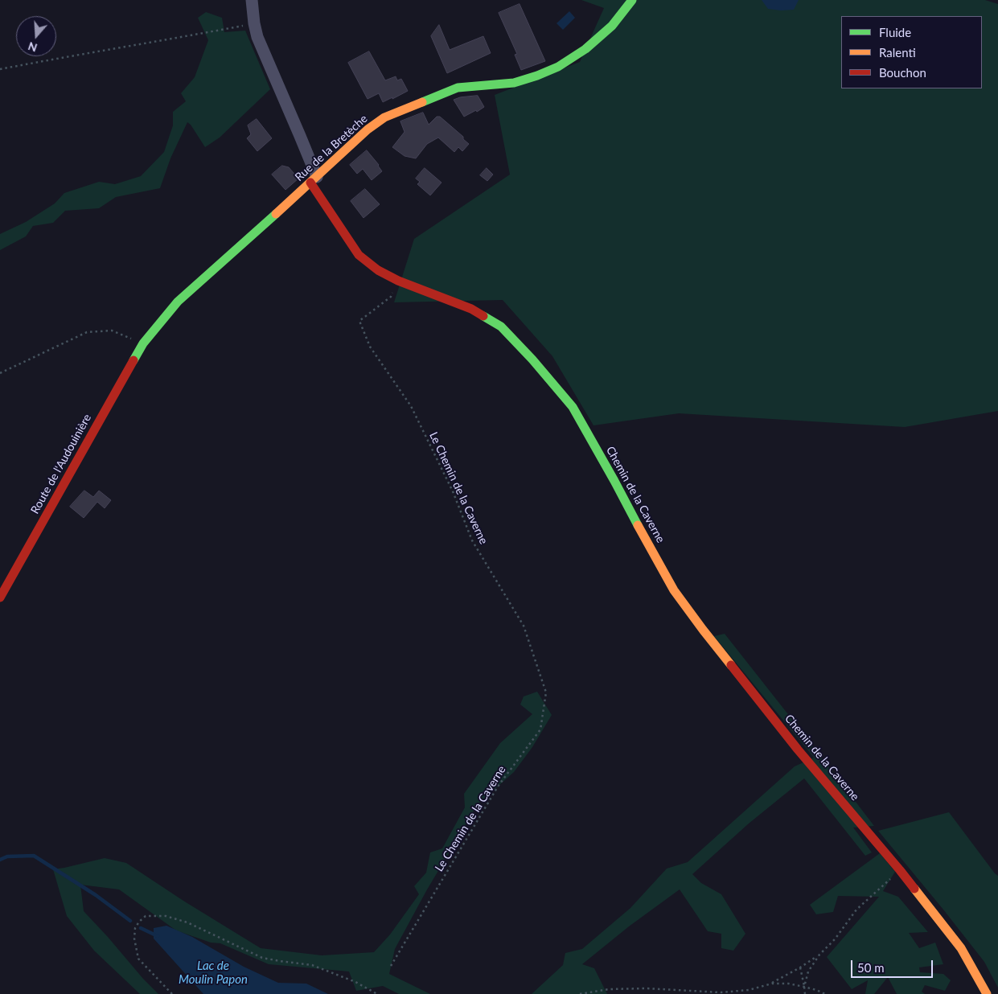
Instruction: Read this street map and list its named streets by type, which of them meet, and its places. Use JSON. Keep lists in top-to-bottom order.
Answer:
{
  "streets": {
    "street": ["Rue de la Bretèche", "Route de l'Audouinière", "Chemin de la Caverne"],
    "path": ["Le Chemin de la Caverne"]
  },
  "crossings": [
    ["Rue de la Bretèche", "Route de l'Audouinière"],
    ["Rue de la Bretèche", "Chemin de la Caverne"],
    ["Le Chemin de la Caverne", "Chemin de la Caverne"]
  ],
  "water": ["Lac de Moulin Papon"],
  "legend": ["Fluide", "Ralenti", "Bouchon"],
  "scale_bar": "50 m",
  "north": "bottom"
}
